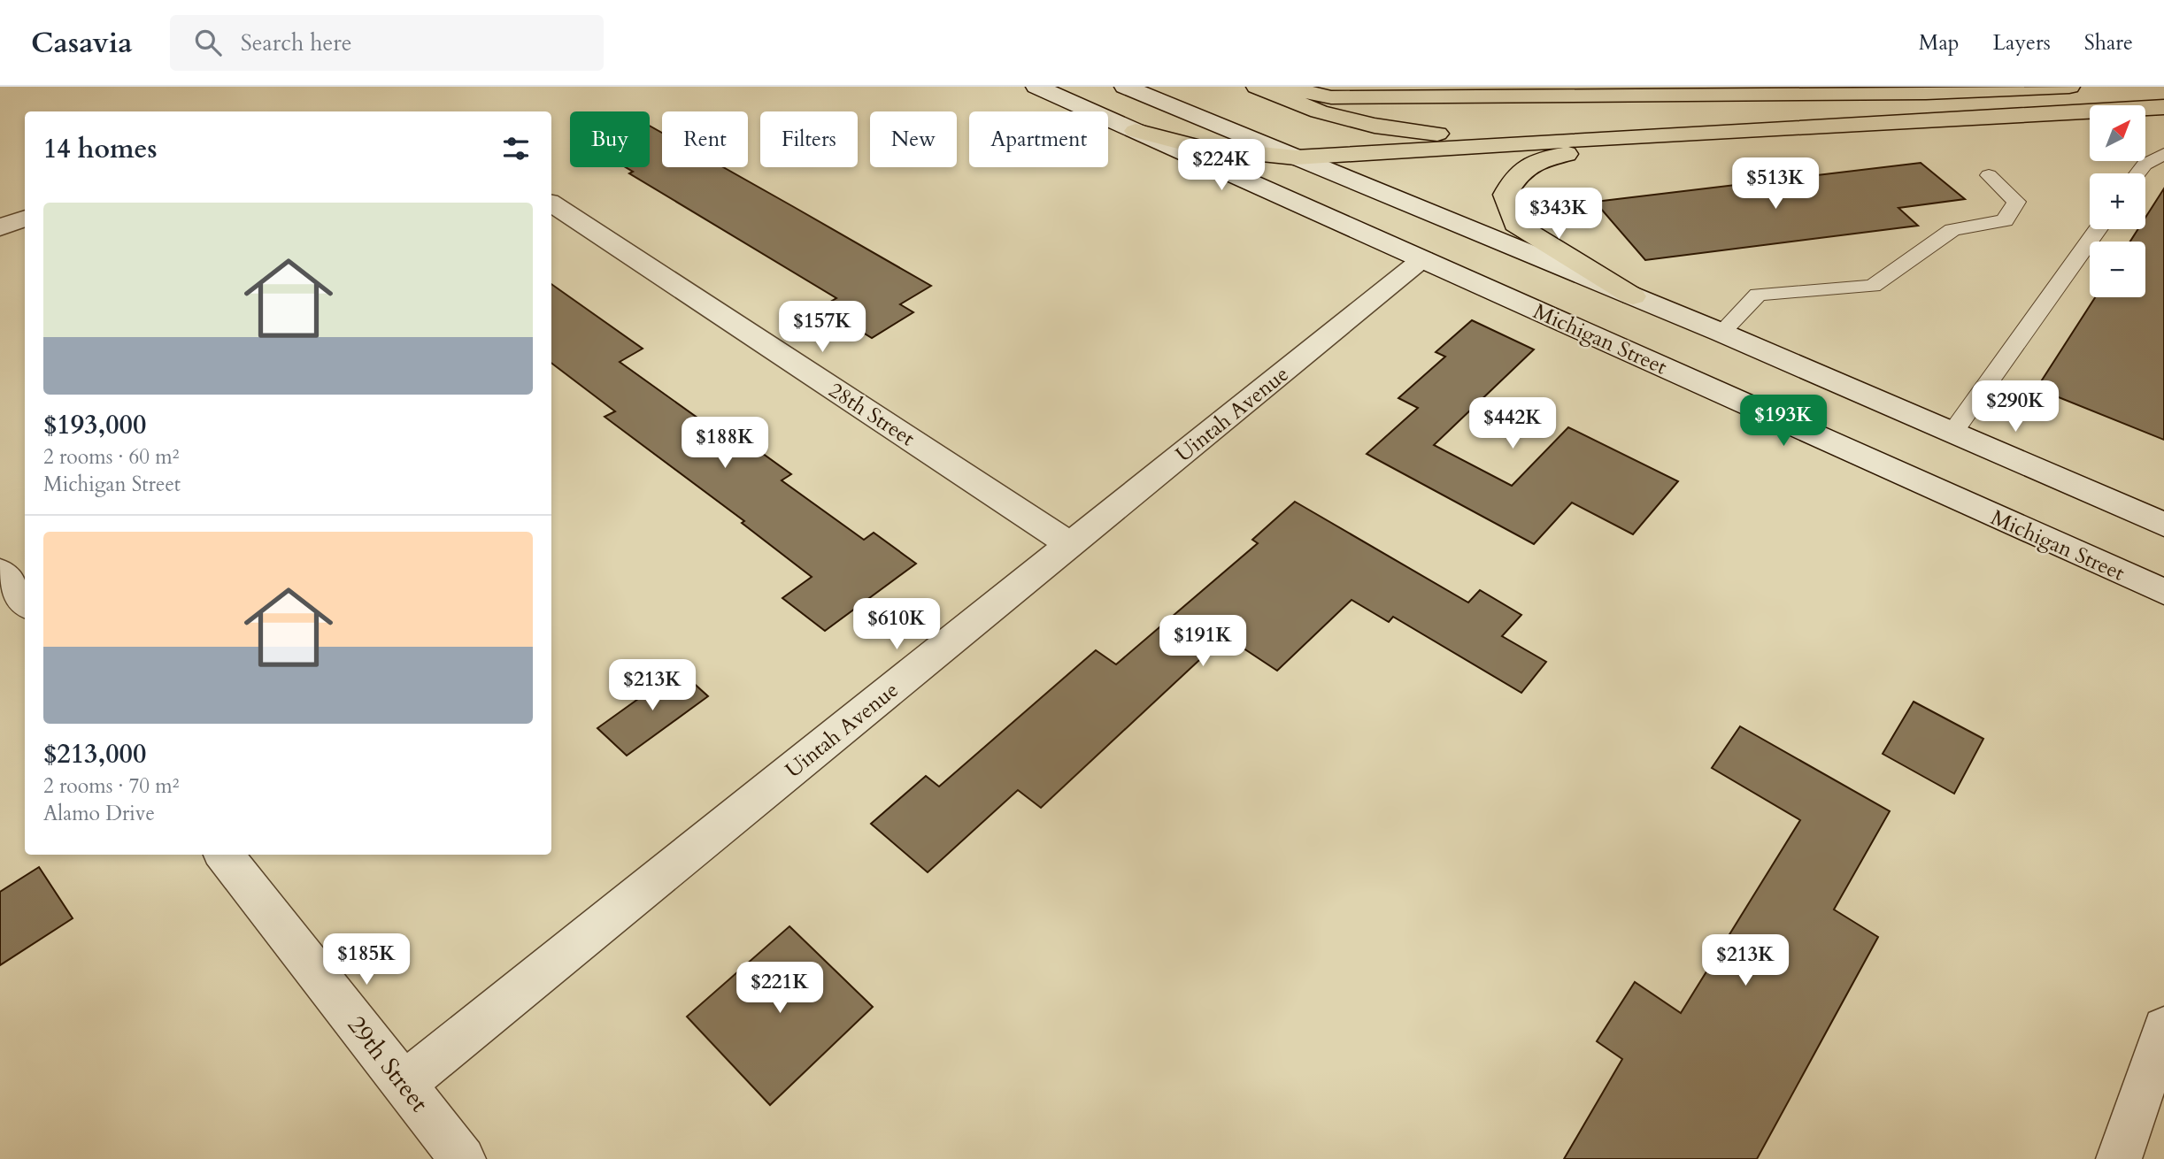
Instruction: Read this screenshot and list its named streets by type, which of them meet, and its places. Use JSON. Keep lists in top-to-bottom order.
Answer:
{
  "streets": {
    "street": [
      "Michigan Street",
      "28th Street",
      "Uintah Avenue",
      "29th Street"
    ]
  },
  "crossings": [
    ["Michigan Street", "Uintah Avenue"],
    ["28th Street", "Uintah Avenue"],
    ["Uintah Avenue", "29th Street"]
  ],
  "north": "top right",
  "page": {
    "header": "Casavia",
    "search": "Search here",
    "nav": ["Map", "Layers", "Share"],
    "map_buttons": ["+", "−"],
    "chip": [
      "Buy",
      "Rent",
      "Filters",
      "New",
      "Apartment"
    ],
    "heading": "14 homes",
    "price": [
      "$224K",
      "$513K",
      "$343K",
      "$157K",
      "$290K",
      "$193K",
      "$442K",
      "$188K",
      "$610K",
      "$191K",
      "$213K",
      "$185K",
      "$213K",
      "$221K"
    ],
    "list": [
      {
        "name": "$193,000",
        "note": "2 rooms · 60 m² · Michigan Street"
      },
      {
        "name": "$213,000",
        "note": "2 rooms · 70 m² · Alamo Drive"
      }
    ]
  }
}
